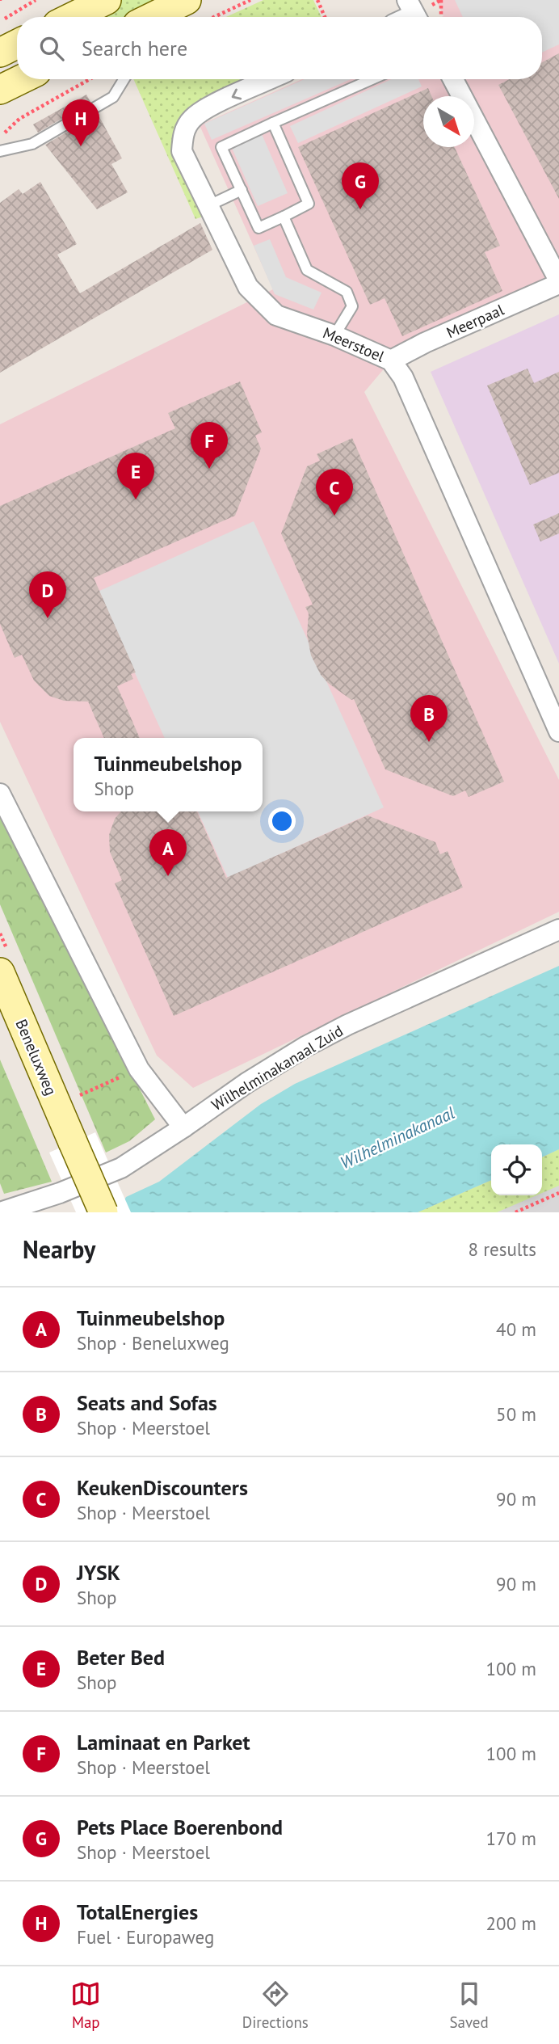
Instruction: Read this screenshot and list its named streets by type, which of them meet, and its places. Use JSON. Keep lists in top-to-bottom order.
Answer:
{
  "streets": {
    "main road": ["Beneluxweg"],
    "street": ["Meerpaal", "Meerstoel", "Wilhelminakanaal Zuid"]
  },
  "crossings": [
    ["Meerpaal", "Meerstoel"]
  ],
  "water": ["Wilhelminakanaal"],
  "north": "bottom right",
  "page": {
    "search": "Search here",
    "pins": [
      "H",
      "G",
      "F",
      "E",
      "C",
      "D",
      "B",
      "A"
    ],
    "popup": ["Tuinmeubelshop", "Shop"],
    "heading": ["Nearby", "8 results"],
    "list": [
      {
        "mark": "A",
        "name": "Tuinmeubelshop",
        "note": "Shop · Beneluxweg",
        "value": "40 m"
      },
      {
        "mark": "B",
        "name": "Seats and Sofas",
        "note": "Shop · Meerstoel",
        "value": "50 m"
      },
      {
        "mark": "C",
        "name": "KeukenDiscounters",
        "note": "Shop · Meerstoel",
        "value": "90 m"
      },
      {
        "mark": "D",
        "name": "JYSK",
        "note": "Shop",
        "value": "90 m"
      },
      {
        "mark": "E",
        "name": "Beter Bed",
        "note": "Shop",
        "value": "100 m"
      },
      {
        "mark": "F",
        "name": "Laminaat en Parket",
        "note": "Shop · Meerstoel",
        "value": "100 m"
      },
      {
        "mark": "G",
        "name": "Pets Place Boerenbond",
        "note": "Shop · Meerstoel",
        "value": "170 m"
      },
      {
        "mark": "H",
        "name": "TotalEnergies",
        "note": "Fuel · Europaweg",
        "value": "200 m"
      }
    ],
    "nav": ["Map", "Directions", "Saved"]
  }
}
